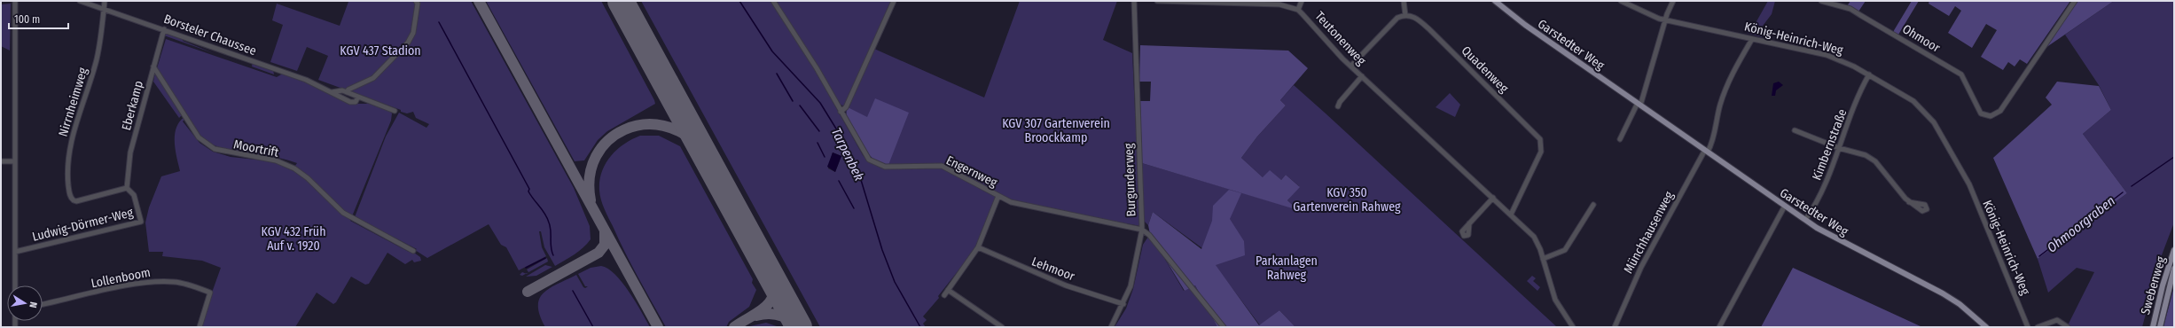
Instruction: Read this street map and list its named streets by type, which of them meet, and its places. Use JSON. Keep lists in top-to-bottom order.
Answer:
{
  "streets": {
    "main road": ["Garstedter Weg", "Swebenweg"],
    "street": [
      "Borsteler Chaussee",
      "Teutonenweg",
      "König-Heinrich-Weg",
      "Ohmoor",
      "Quadenweg",
      "Nirrnheimweg",
      "Eberkamp",
      "Kimbernstraße",
      "Moortrift",
      "Engernweg",
      "Burgunderweg",
      "Ludwig-Dörmer-Weg",
      "Münchhausenweg",
      "Lehmoor",
      "Lollenboom"
    ]
  },
  "crossings": [
    ["Borsteler Chaussee", "Nirrnheimweg"],
    ["Borsteler Chaussee", "Eberkamp"],
    ["Teutonenweg", "Quadenweg"],
    ["König-Heinrich-Weg", "Kimbernstraße"],
    ["König-Heinrich-Weg", "Münchhausenweg"],
    ["Garstedter Weg", "Kimbernstraße"],
    ["Garstedter Weg", "Münchhausenweg"],
    ["Nirrnheimweg", "Eberkamp"],
    ["Nirrnheimweg", "Ludwig-Dörmer-Weg"],
    ["Eberkamp", "Moortrift"],
    ["Eberkamp", "Ludwig-Dörmer-Weg"],
    ["Engernweg", "Burgunderweg"]
  ],
  "water": ["Tarpenbek", "Ohmoorgraben"],
  "parks": [
    "KGV 437 Stadion",
    "KGV 307 Gartenverein Broockkamp",
    "KGV 350 Gartenverein Rahweg",
    "KGV 432 Früh Auf v. 1920",
    "Parkanlagen Rahweg"
  ],
  "scale_bar": "100 m",
  "north": "right"
}
